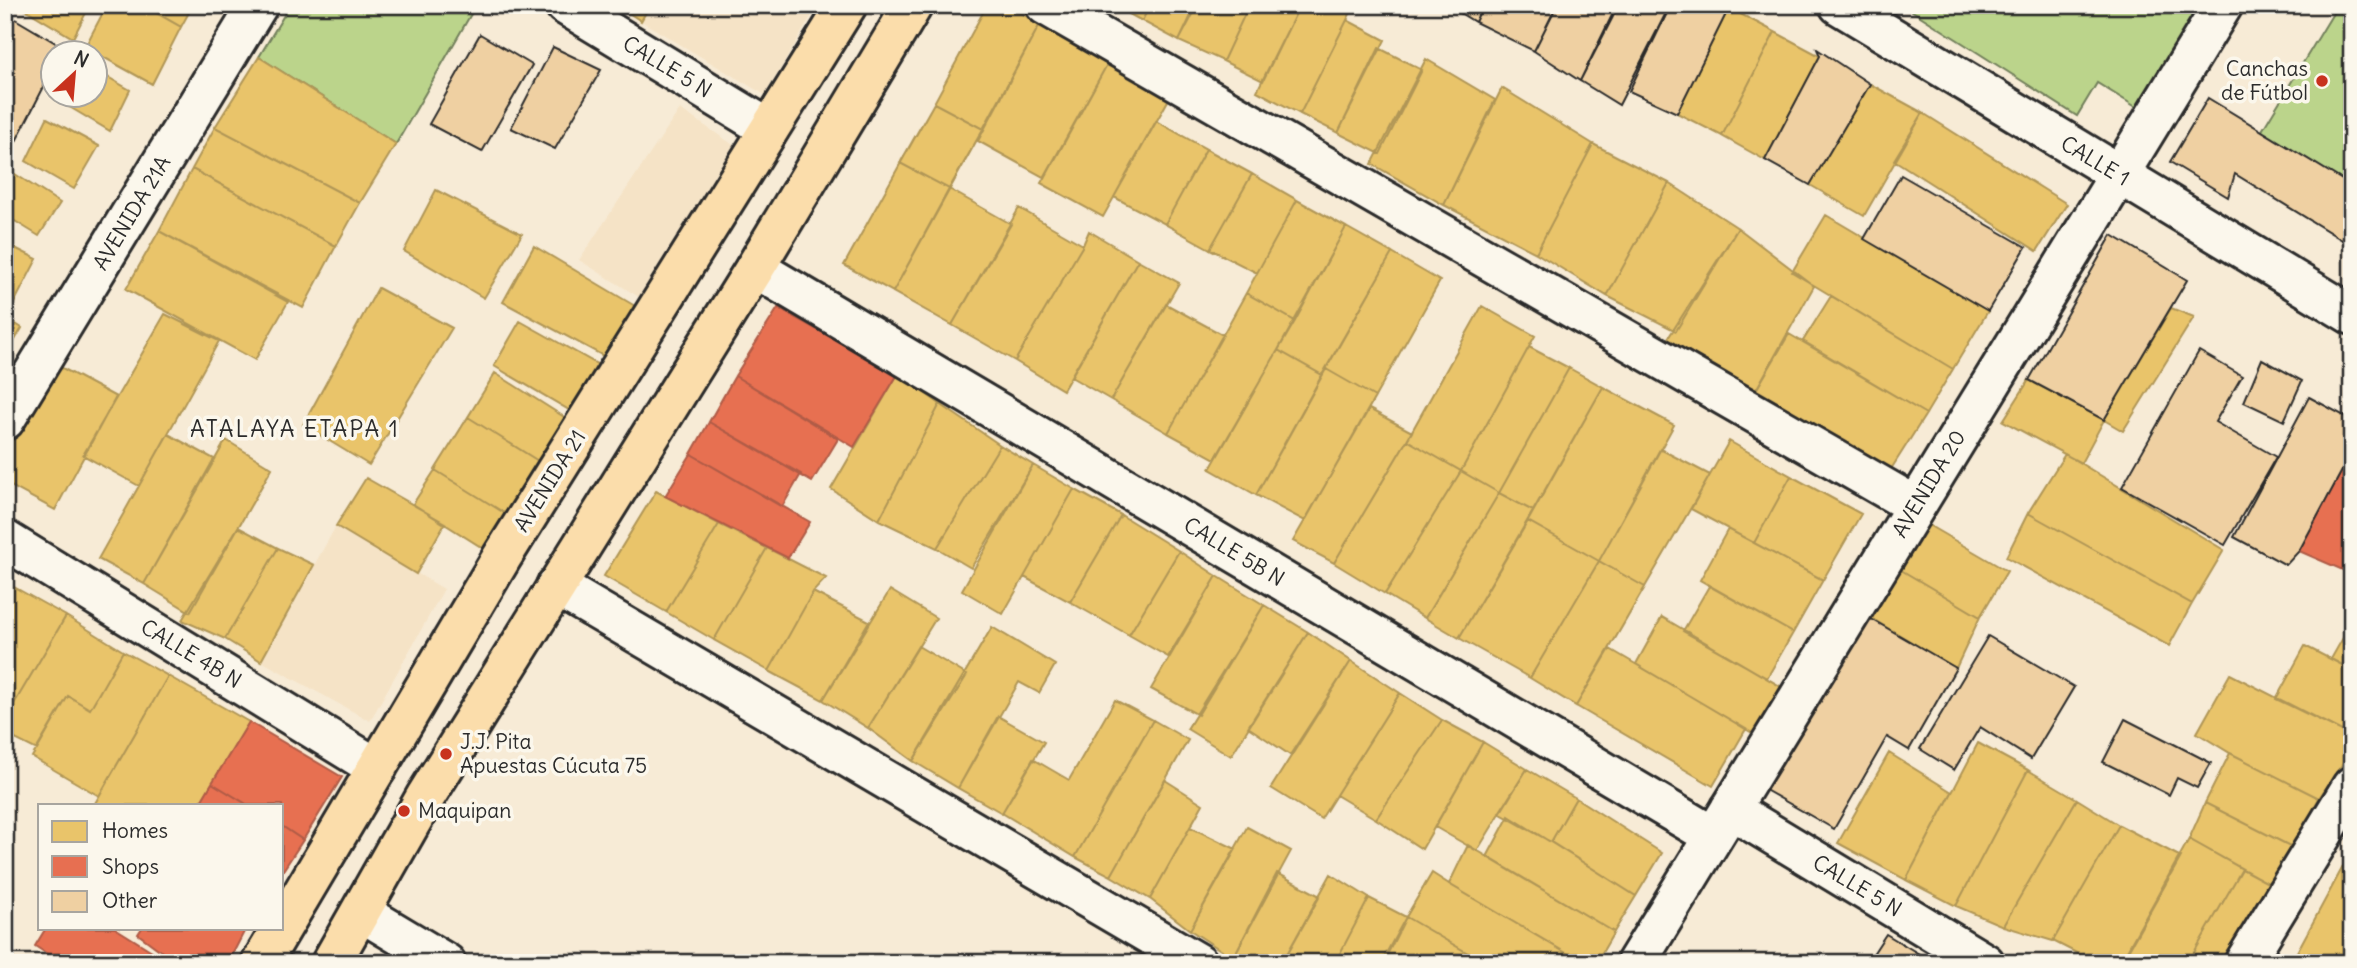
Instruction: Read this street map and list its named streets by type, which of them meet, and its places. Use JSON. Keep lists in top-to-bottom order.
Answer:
{
  "streets": {
    "main road": ["AVENIDA 21"],
    "street": [
      "CALLE 5 N",
      "CALLE 1",
      "AVENIDA 21A",
      "AVENIDA 20",
      "CALLE 5B N",
      "CALLE 4B N"
    ]
  },
  "crossings": [
    ["CALLE 5 N", "AVENIDA 21"],
    ["CALLE 5 N", "AVENIDA 20"],
    ["CALLE 5 N", "CALLE 5B N"],
    ["CALLE 1", "AVENIDA 20"],
    ["AVENIDA 21", "CALLE 4B N"],
    ["AVENIDA 20", "CALLE 5B N"]
  ],
  "districts": ["ATALAYA ETAPA 1"],
  "places": ["Canchas de Fútbol", "J.J. Pita Apuestas Cúcuta 75", "Maquipan"],
  "legend": ["Homes", "Shops", "Other"],
  "north": "top right"
}
